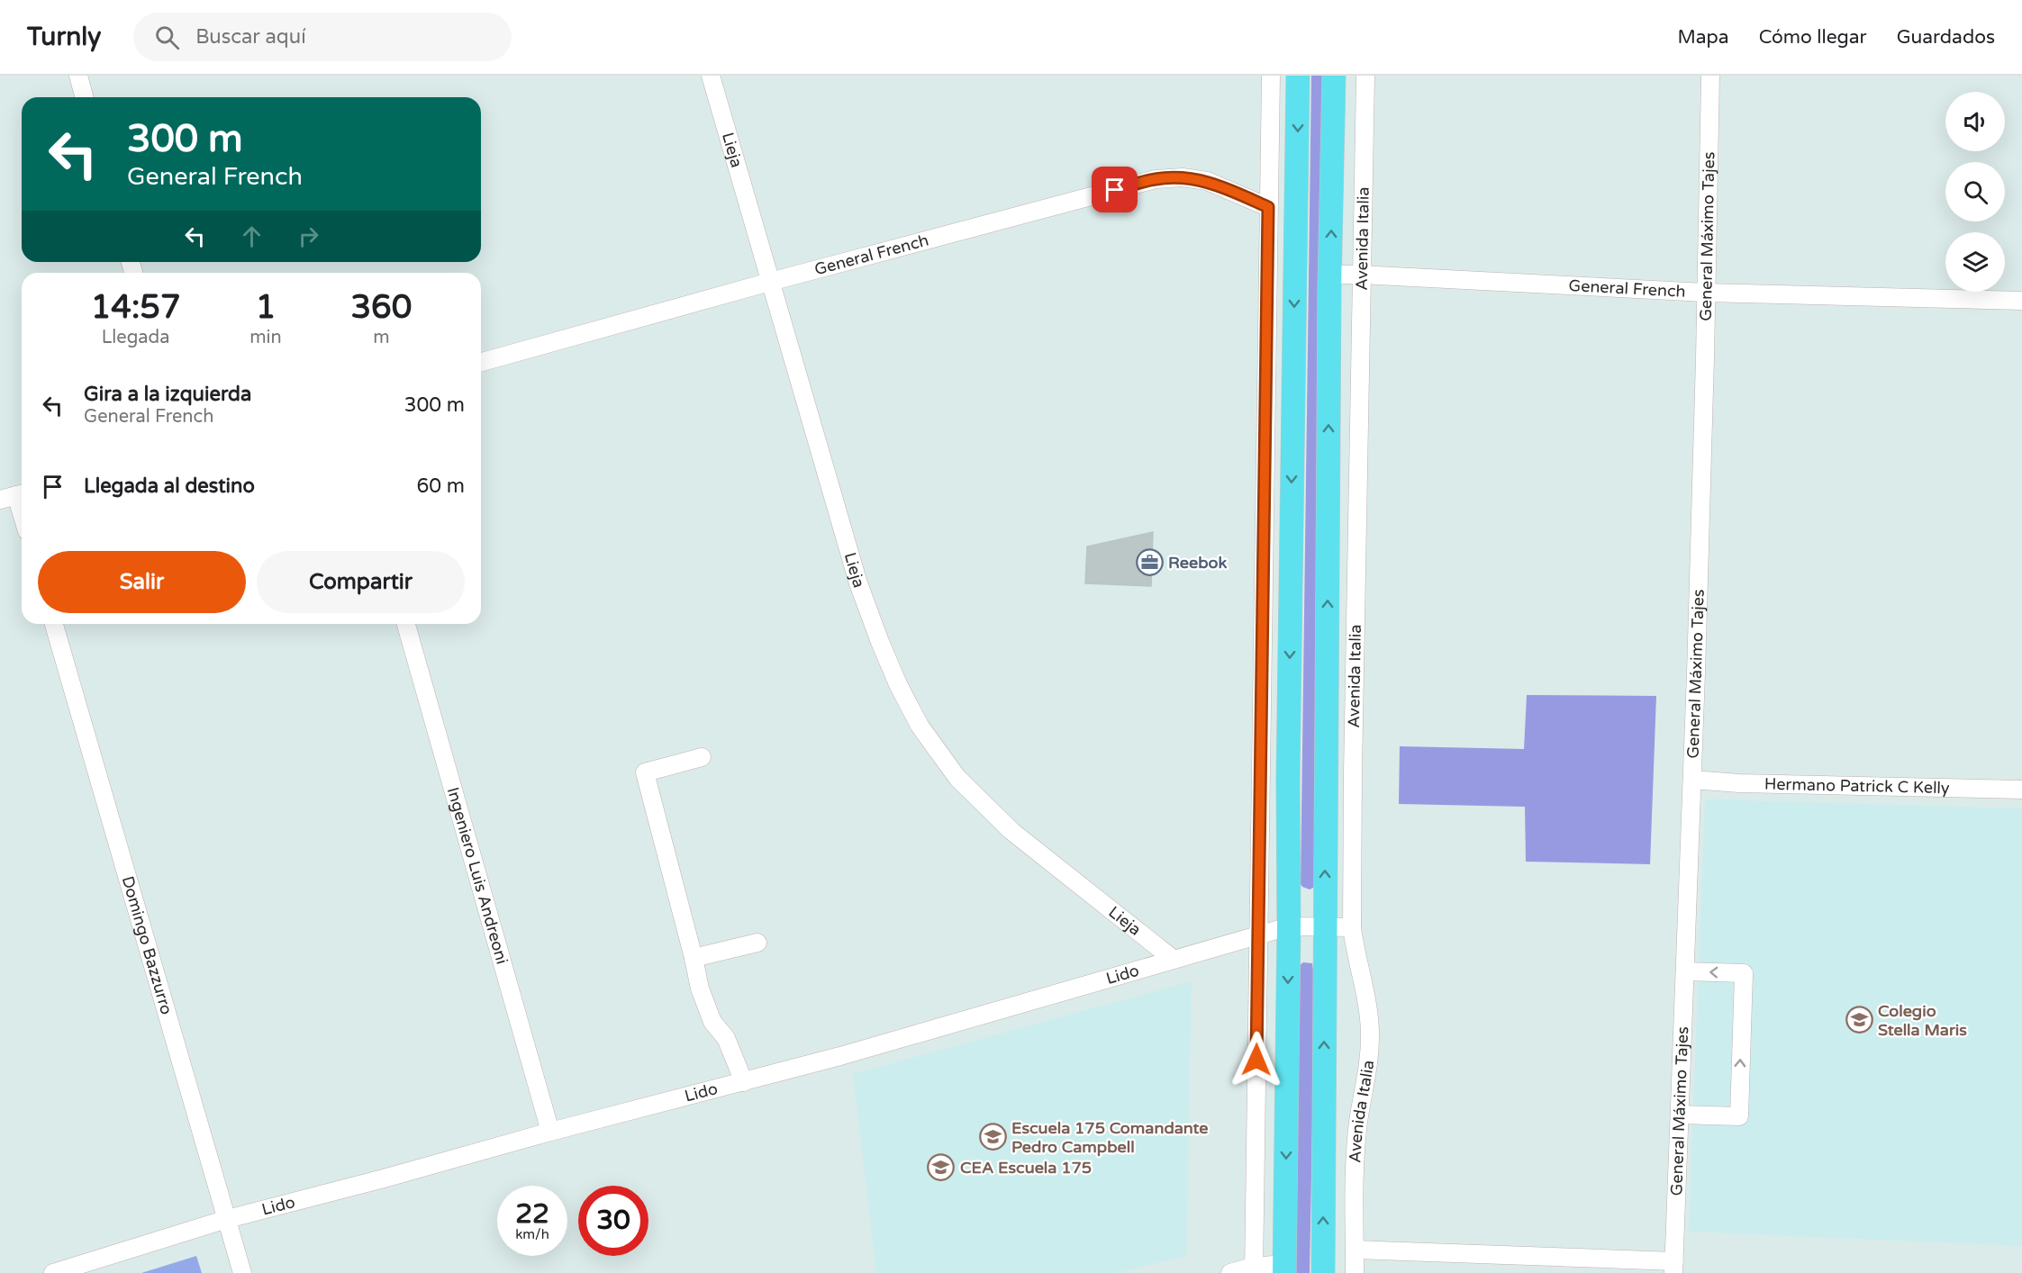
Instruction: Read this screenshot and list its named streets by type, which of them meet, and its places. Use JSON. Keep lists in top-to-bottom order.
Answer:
{
  "streets": {
    "main road": ["Avenida Italia"],
    "street": [
      "Lieja",
      "General Máximo Tajes",
      "General French",
      "Hermano Patrick C Kelly",
      "Ingeniero Luis Andreoni",
      "Domingo Bazzurro",
      "Lido"
    ]
  },
  "crossings": [
    ["Lieja", "General French"],
    ["Lieja", "Lido"],
    ["General Máximo Tajes", "General French"],
    ["General Máximo Tajes", "Hermano Patrick C Kelly"],
    ["Avenida Italia", "General French"],
    ["Avenida Italia", "Lido"],
    ["Ingeniero Luis Andreoni", "Lido"],
    ["Domingo Bazzurro", "Lido"]
  ],
  "places": {
    "office": ["Reebok"],
    "school or university": ["Colegio Stella Maris", "Escuela 175 Comandante Pedro Campbell", "CEA Escuela 175"]
  },
  "page": {
    "header": "Turnly",
    "search": "Buscar aquí",
    "nav": ["Mapa", "Cómo llegar", "Guardados"],
    "turn": ["300 m", "General French"],
    "eta": [
      "14:57",
      "Llegada",
      "1",
      "min",
      "360",
      "m"
    ],
    "list": [
      {
        "name": "Gira a la izquierda",
        "note": "General French",
        "value": "300 m"
      },
      {
        "name": "Llegada al destino",
        "value": "60 m"
      }
    ],
    "buttons": ["Salir", "Compartir"],
    "speed": "22 km/h",
    "limit": "30"
  }
}
